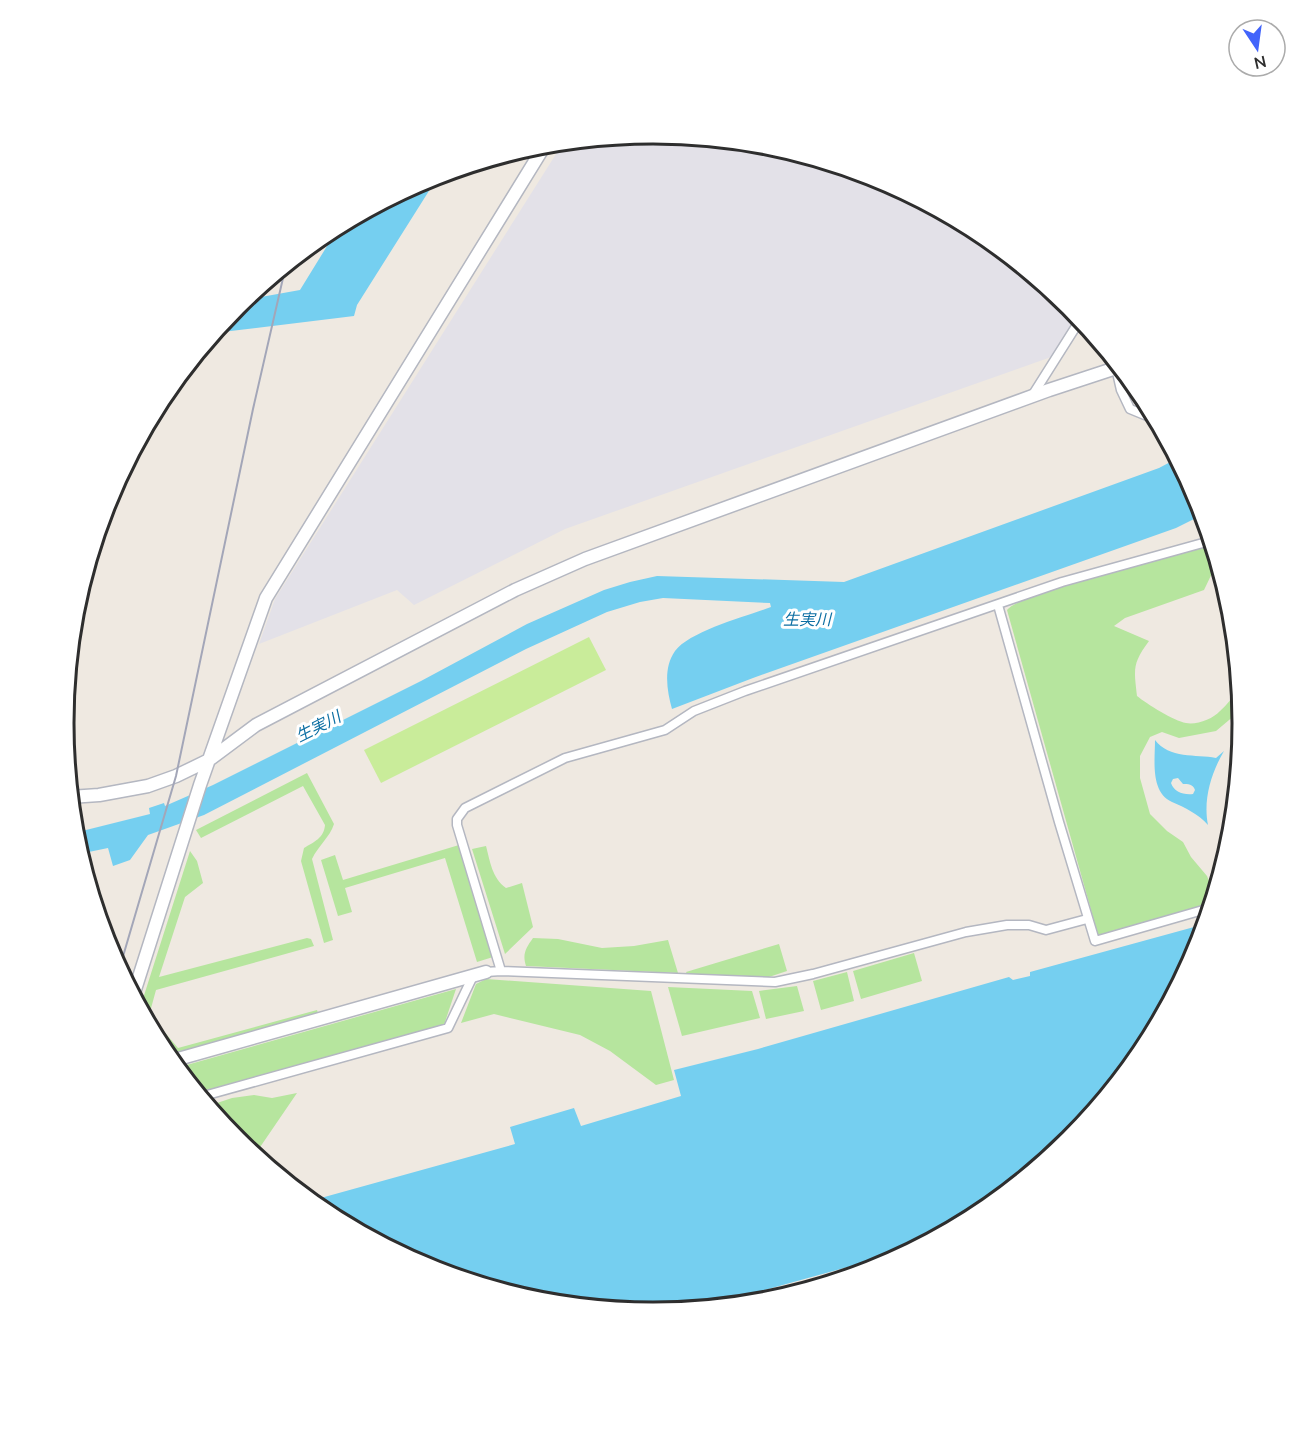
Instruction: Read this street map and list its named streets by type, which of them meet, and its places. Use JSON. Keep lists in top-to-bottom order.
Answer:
{
  "water": ["生実川"],
  "north": "bottom"
}
